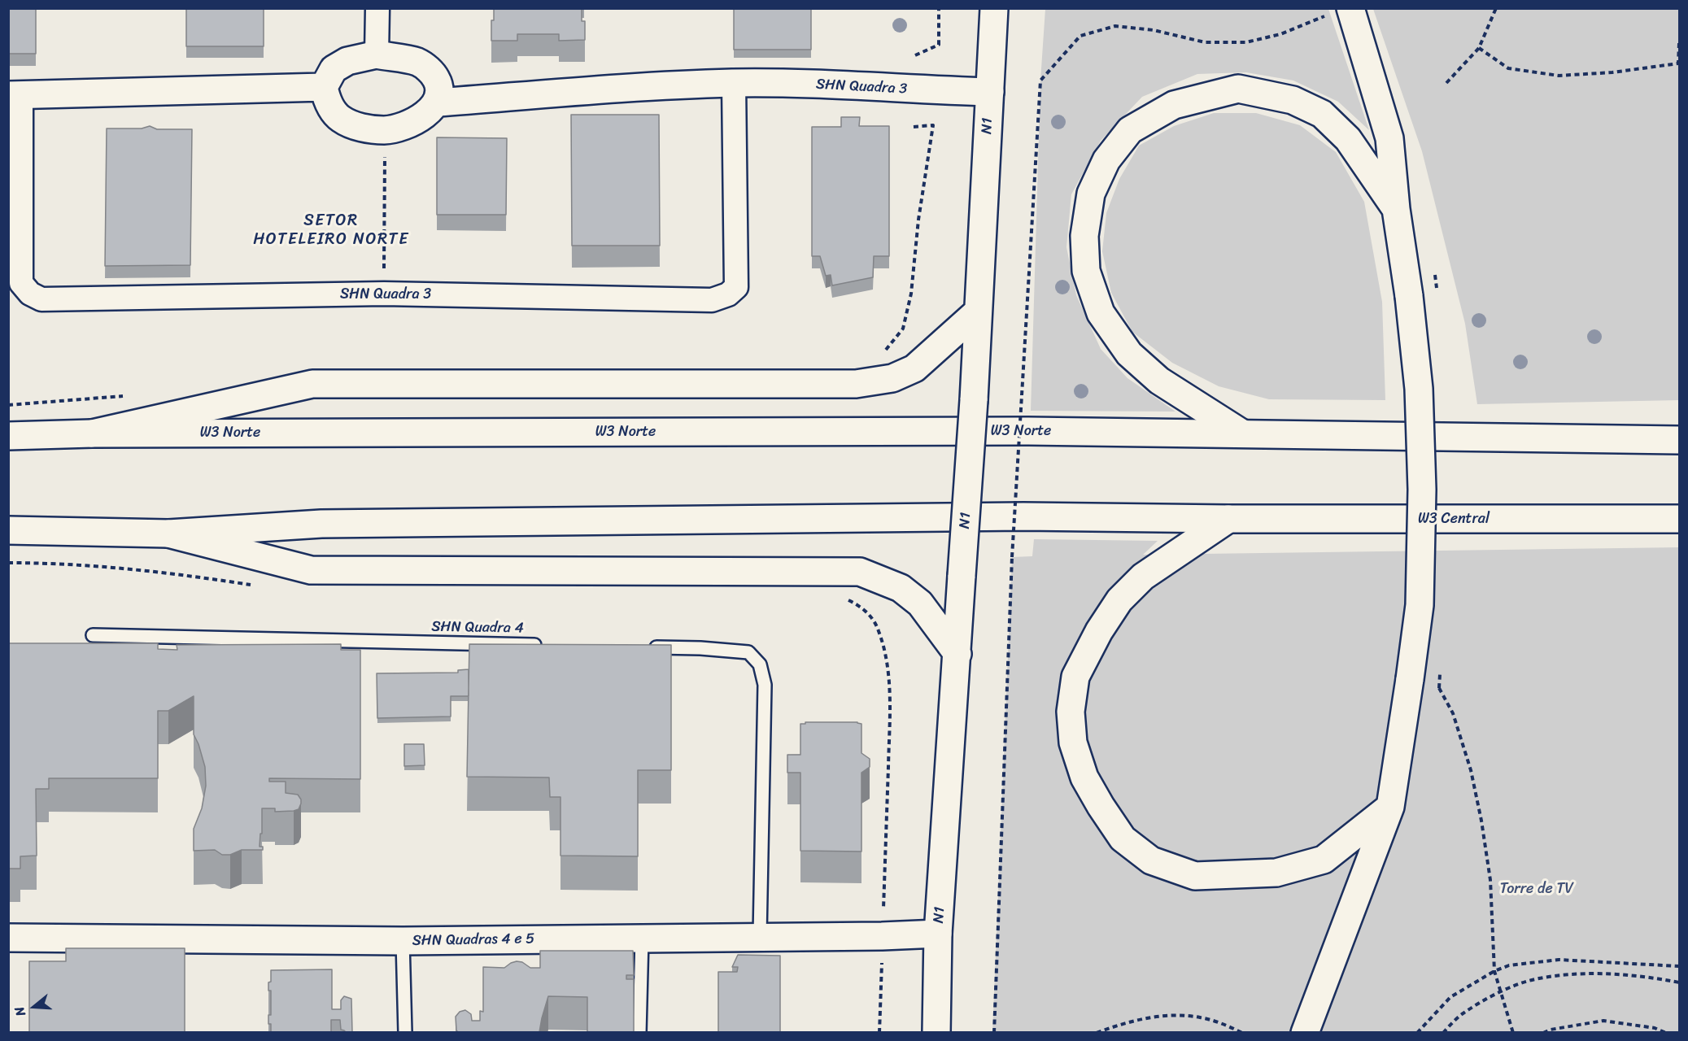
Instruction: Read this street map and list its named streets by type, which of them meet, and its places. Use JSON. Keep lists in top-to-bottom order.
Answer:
{
  "streets": {
    "main road": [
      "SHN Quadra 3",
      "N1",
      "W3 Norte",
      "W3 Central",
      "SHN Quadras 4 e 5"
    ],
    "lane": ["SHN Quadra 4"]
  },
  "crossings": [
    ["SHN Quadra 3", "N1"],
    ["N1", "SHN Quadras 4 e 5"]
  ],
  "districts": ["SETOR HOTELEIRO NORTE"],
  "parks": ["Torre de TV"],
  "north": "left"
}
